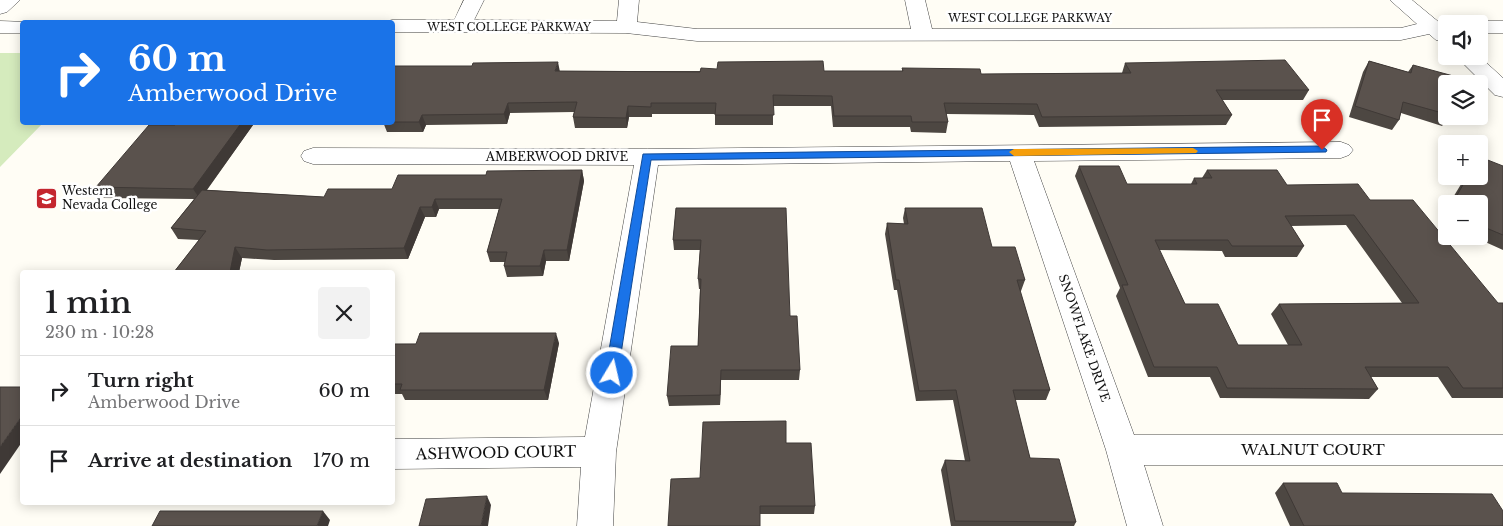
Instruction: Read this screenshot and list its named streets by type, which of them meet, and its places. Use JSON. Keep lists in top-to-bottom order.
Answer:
{
  "streets": {
    "street": [
      "WEST COLLEGE PARKWAY",
      "AMBERWOOD DRIVE",
      "SNOWFLAKE DRIVE",
      "WALNUT COURT",
      "ASHWOOD COURT"
    ]
  },
  "crossings": [
    ["AMBERWOOD DRIVE", "SNOWFLAKE DRIVE"],
    ["SNOWFLAKE DRIVE", "WALNUT COURT"]
  ],
  "places": {
    "school or university": ["Western Nevada College"]
  },
  "page": {
    "map_buttons": ["+", "−"],
    "turn": ["60 m", "Amberwood Drive"],
    "heading": ["1 min", "230 m · 10:28"],
    "list": [
      {
        "name": "Turn right",
        "note": "Amberwood Drive",
        "value": "60 m"
      },
      {
        "name": "Arrive at destination",
        "value": "170 m"
      }
    ]
  }
}
